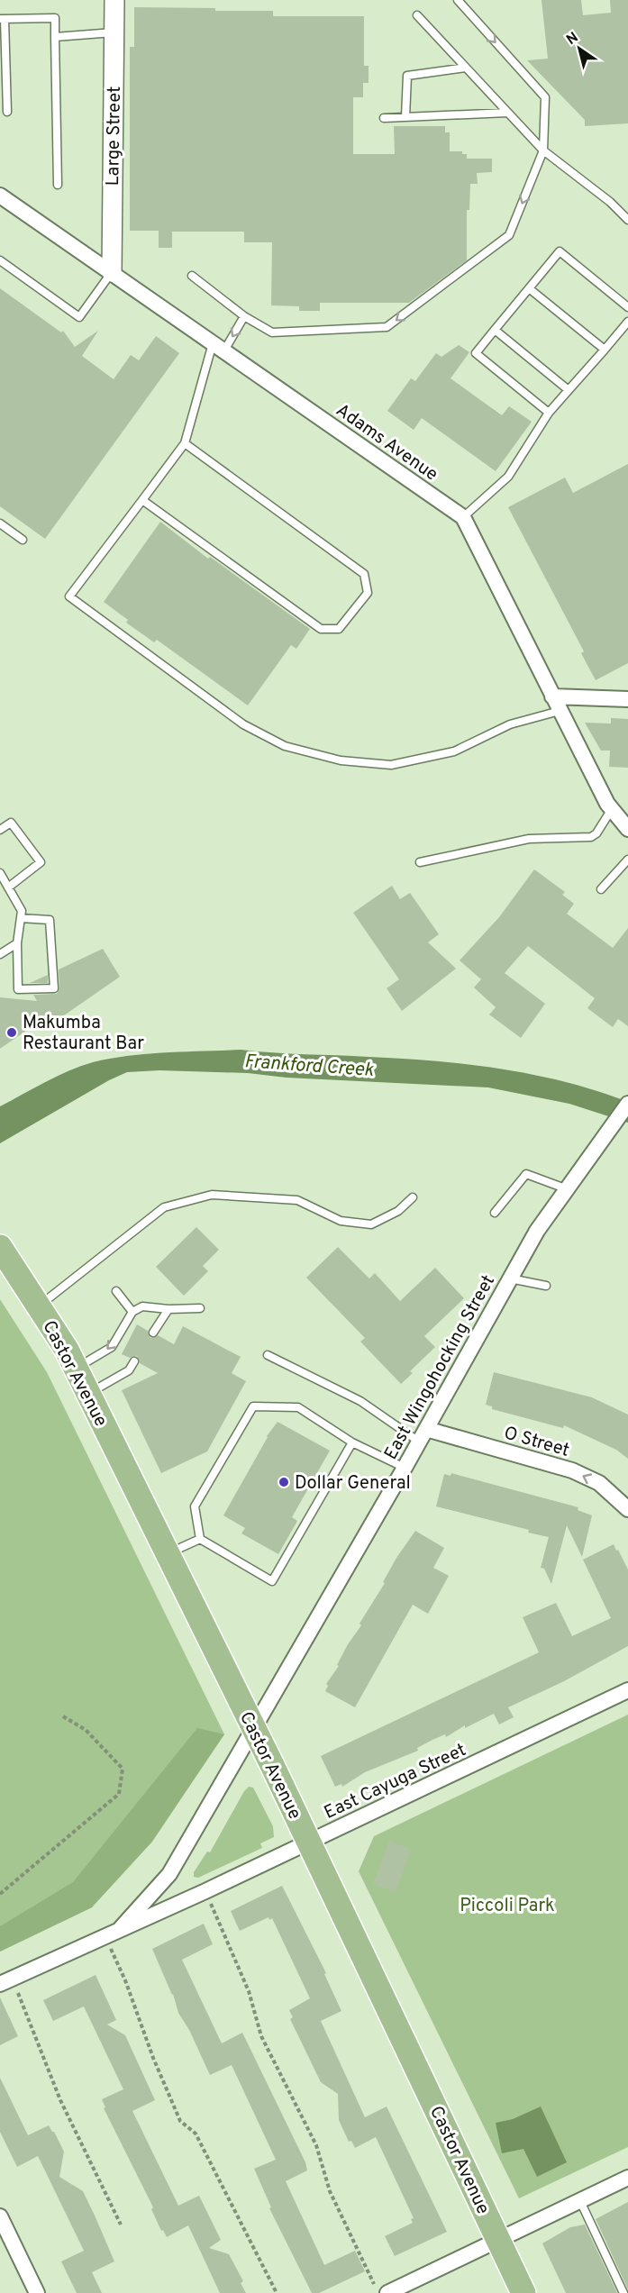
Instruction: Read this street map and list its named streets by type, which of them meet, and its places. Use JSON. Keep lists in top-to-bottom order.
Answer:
{
  "streets": {
    "main road": ["Castor Avenue"],
    "street": [
      "Large Street",
      "Adams Avenue",
      "East Wingohocking Street",
      "O Street",
      "East Cayuga Street"
    ]
  },
  "crossings": [
    ["Large Street", "Adams Avenue"],
    ["East Wingohocking Street", "Castor Avenue"],
    ["East Wingohocking Street", "O Street"],
    ["East Wingohocking Street", "East Cayuga Street"],
    ["Castor Avenue", "East Cayuga Street"]
  ],
  "one_way": ["O Street"],
  "water": ["Frankford Creek"],
  "parks": ["Piccoli Park"],
  "places": ["Makumba Restaurant Bar", "Dollar General"],
  "north": "top left"
}
